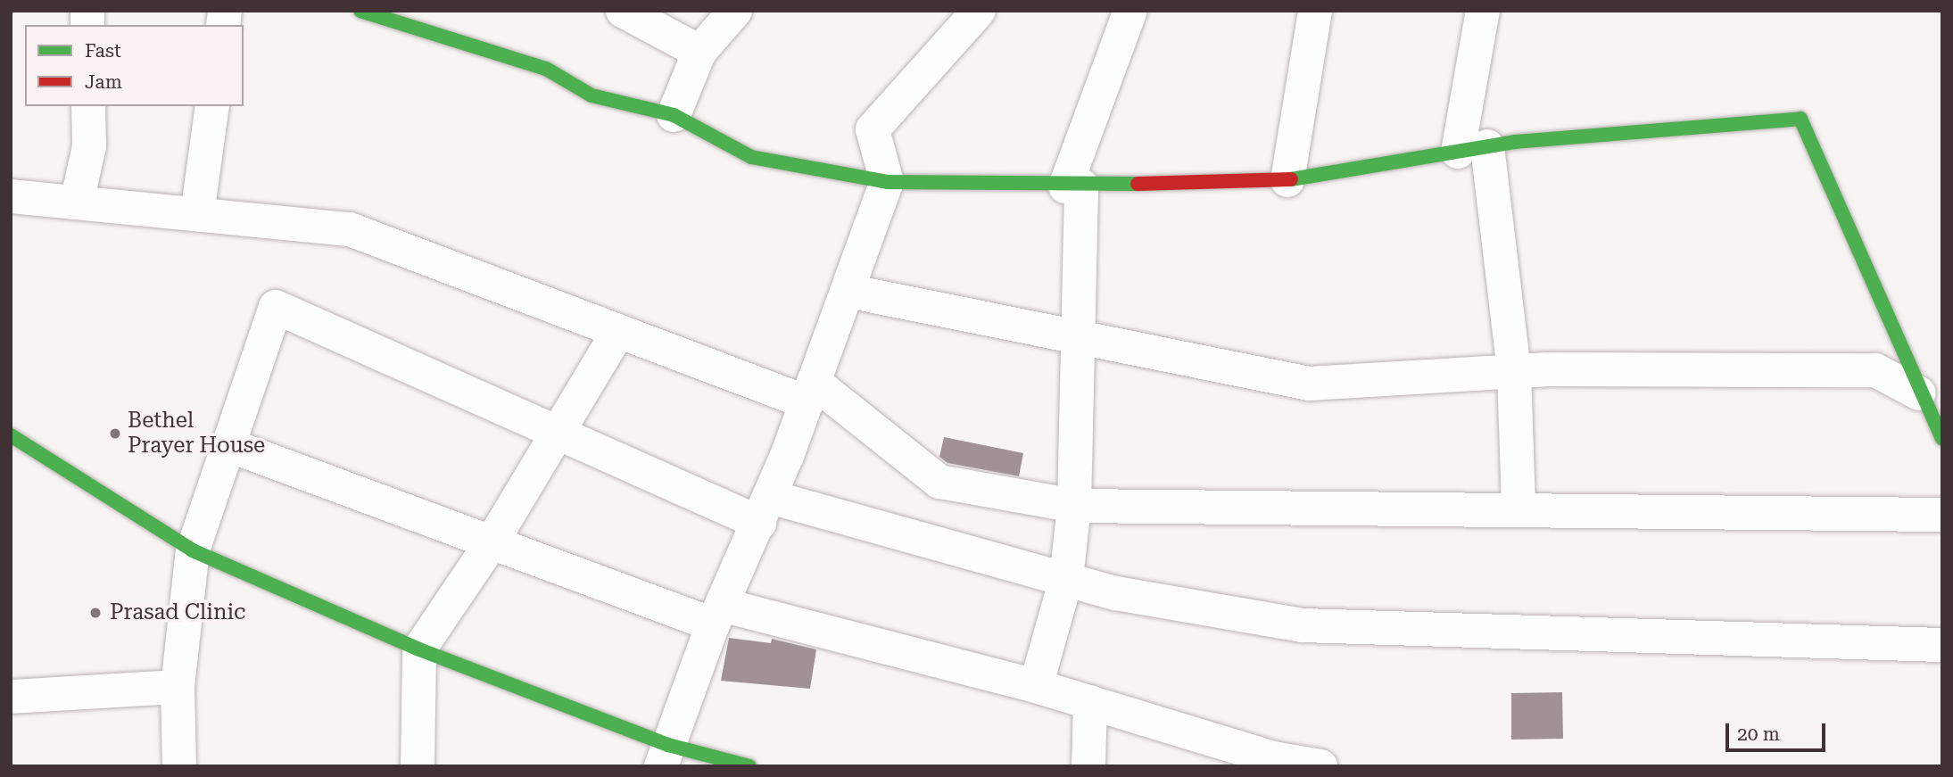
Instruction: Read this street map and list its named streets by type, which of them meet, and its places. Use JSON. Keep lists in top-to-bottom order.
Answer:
{
  "places": ["Bethel Prayer House", "Prasad Clinic"],
  "legend": ["Fast", "Jam"],
  "scale_bar": "20 m"
}
